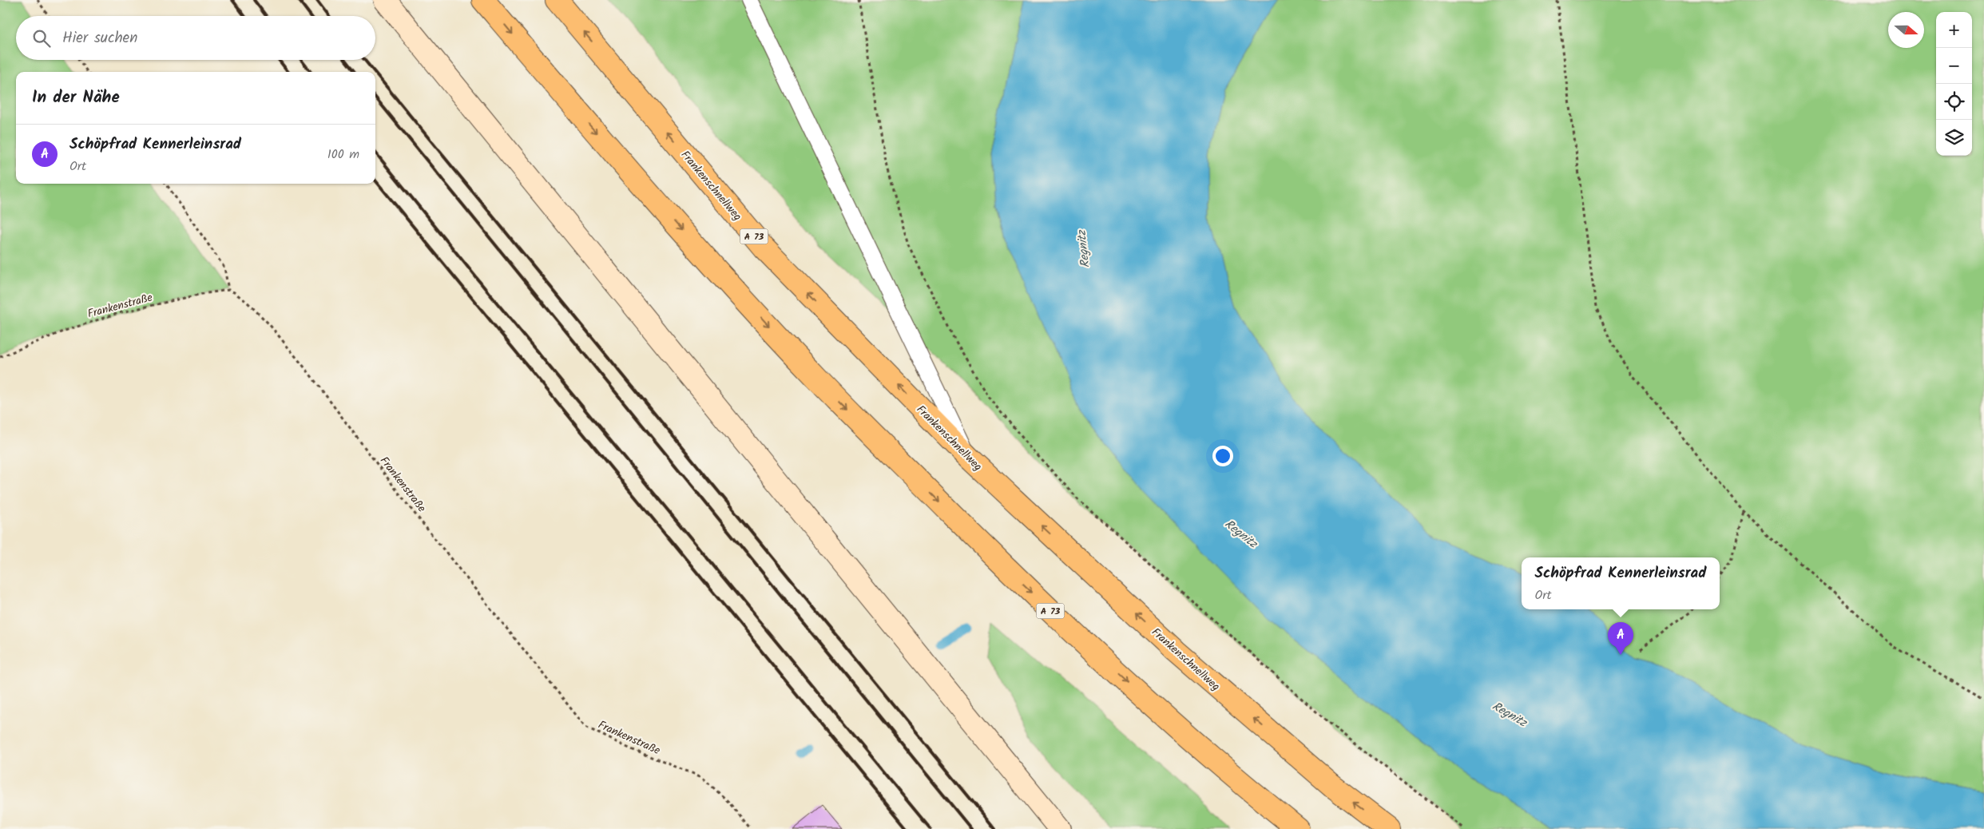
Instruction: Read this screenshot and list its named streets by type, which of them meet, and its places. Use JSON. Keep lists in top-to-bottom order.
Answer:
{
  "streets": {
    "highway": ["Frankenschnellweg", "A 73"],
    "path": ["Frankenstraße"]
  },
  "water": ["Regnitz"],
  "north": "right",
  "page": {
    "map_buttons": ["+", "−"],
    "search": "Hier suchen",
    "heading": "In der Nähe",
    "list": [
      {
        "mark": "A",
        "name": "Schöpfrad Kennerleinsrad",
        "note": "Ort",
        "value": "100 m"
      }
    ],
    "popup": ["Schöpfrad Kennerleinsrad", "Ort"],
    "pins": "A"
  }
}
